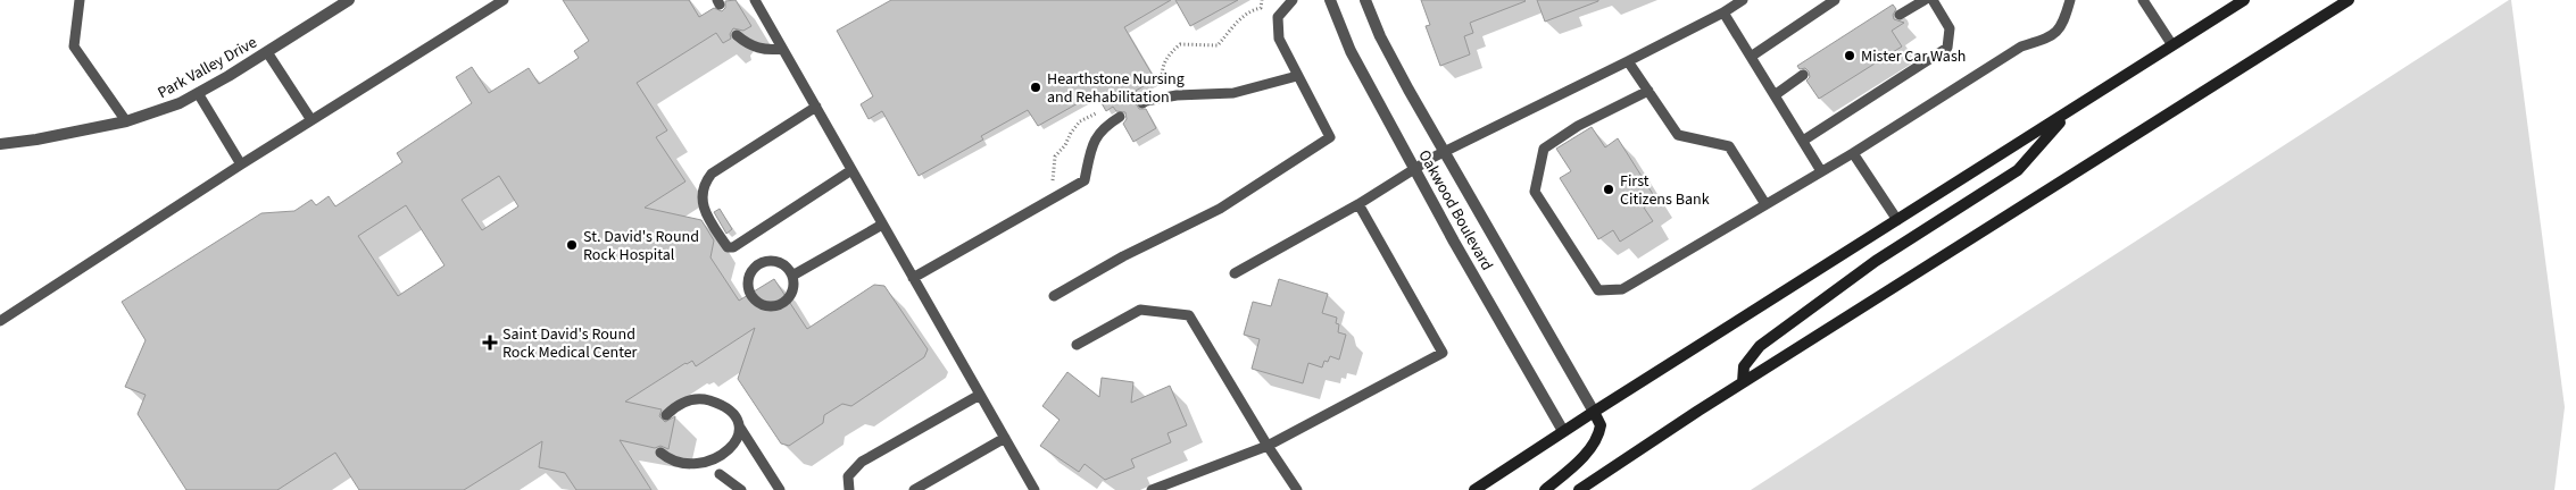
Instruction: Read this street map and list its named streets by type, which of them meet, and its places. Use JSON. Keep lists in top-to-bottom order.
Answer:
{
  "streets": {
    "street": ["Park Valley Drive", "Oakwood Boulevard"]
  },
  "places": {
    "other": [
      "Mister Car Wash",
      "Hearthstone Nursing and Rehabilitation",
      "First Citizens Bank",
      "St. David's Round Rock Hospital"
    ],
    "health": ["Saint David's Round Rock Medical Center"]
  }
}
